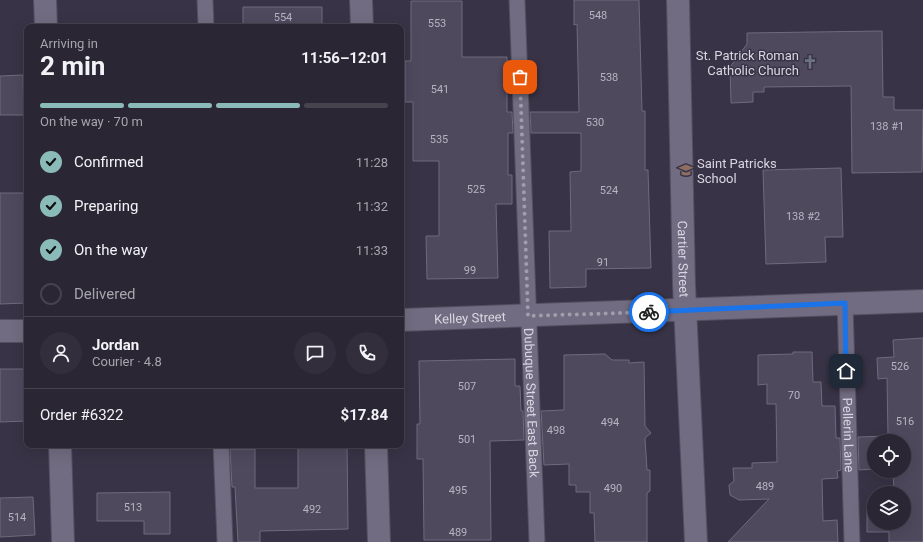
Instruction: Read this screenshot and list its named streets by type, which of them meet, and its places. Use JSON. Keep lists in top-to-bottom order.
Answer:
{
  "streets": {
    "street": ["Cartier Street", "Kelley Street"],
    "lane": ["Dubuque Street East Back", "Pellerin Lane"]
  },
  "crossings": [
    ["Cartier Street", "Kelley Street"],
    ["Kelley Street", "Dubuque Street East Back"],
    ["Kelley Street", "Pellerin Lane"]
  ],
  "places": {
    "church": ["St. Patrick Roman Catholic Church"],
    "school or university": ["Saint Patricks School"]
  },
  "house_numbers": [
    "548",
    "554",
    "553",
    "538",
    "541",
    "530",
    "138 #1",
    "535",
    "525",
    "524",
    "138 #2",
    "91",
    "99",
    "526",
    "507",
    "70",
    "516",
    "494",
    "498",
    "501",
    "489",
    "490",
    "495",
    "513",
    "492",
    "514",
    "489"
  ],
  "page": {
    "heading": ["2 min", "Arriving in", "11:56–12:01"],
    "panel": [
      "Jordan",
      "Courier · 4.8",
      "Order #6322",
      "$17.84"
    ],
    "bar": "On the way · 70 m",
    "list": [
      ["Confirmed", "11:28"],
      ["Preparing", "11:32"],
      ["On the way", "11:33"],
      "Delivered"
    ]
  }
}
